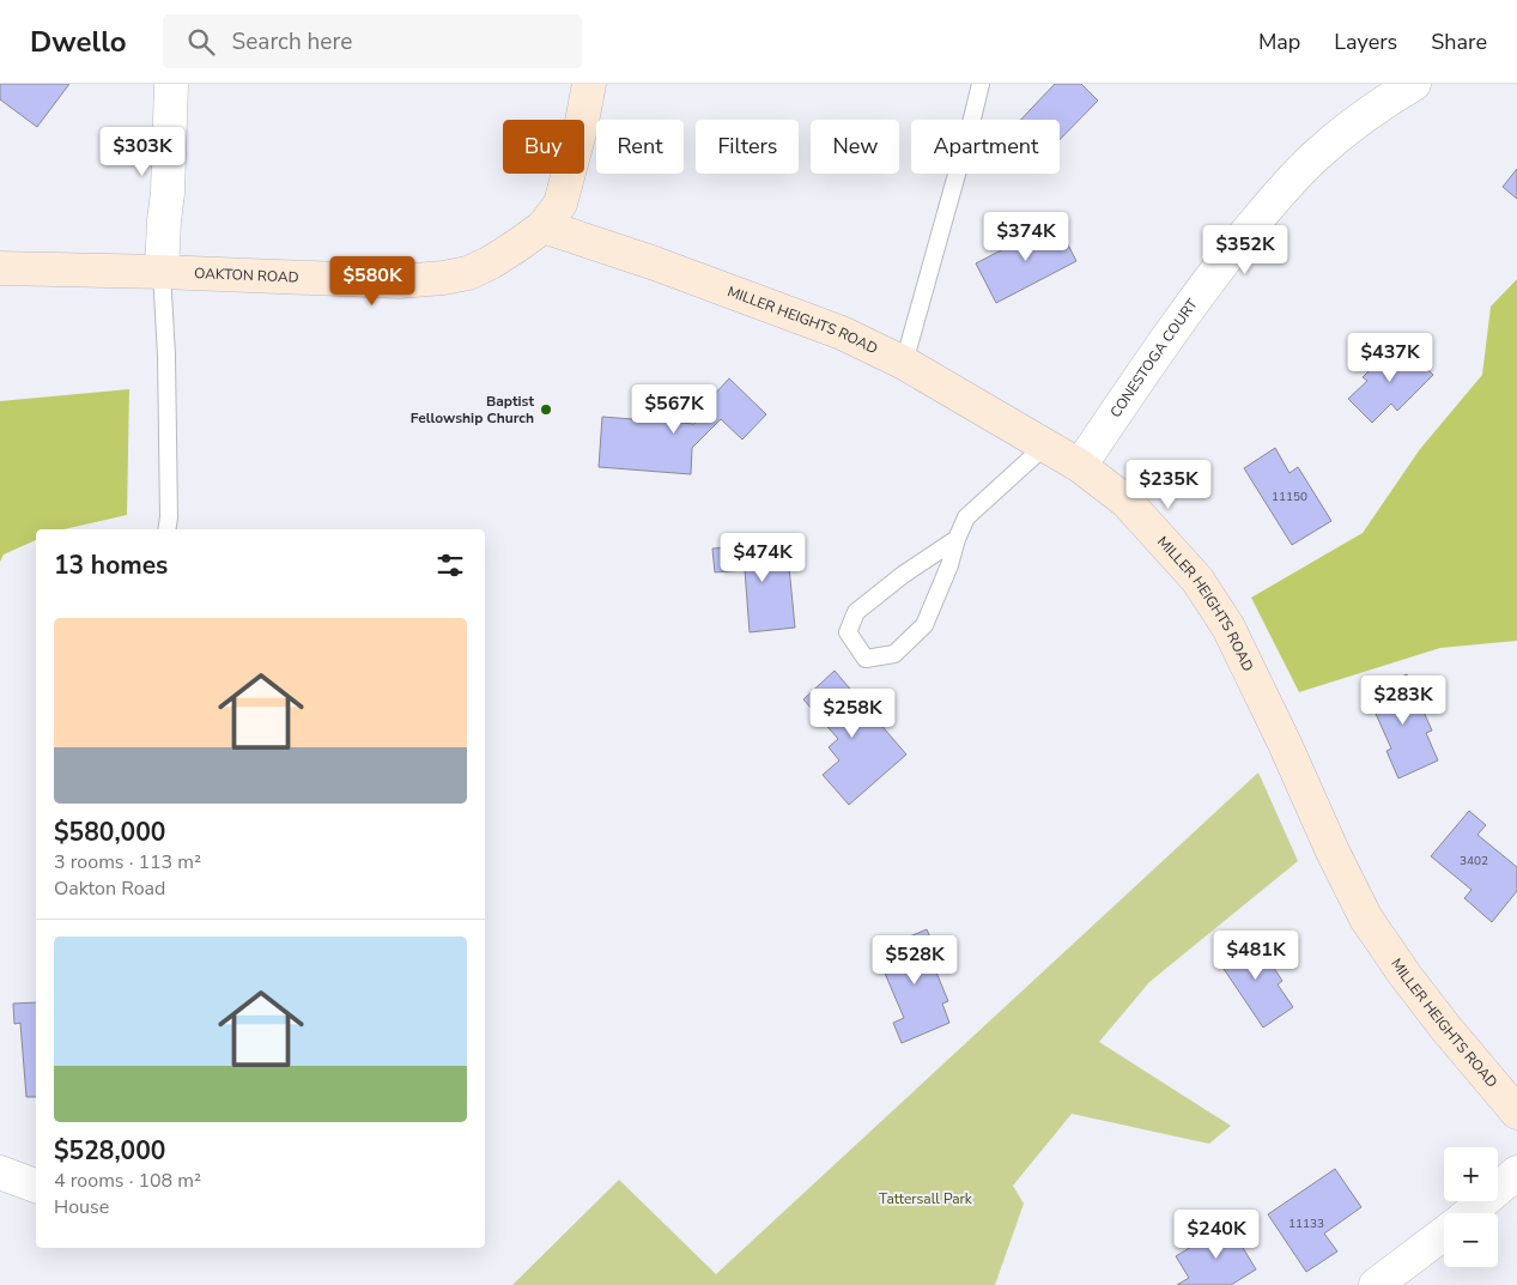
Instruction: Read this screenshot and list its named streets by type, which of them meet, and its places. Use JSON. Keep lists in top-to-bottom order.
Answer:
{
  "streets": {
    "street": ["OAKTON ROAD", "MILLER HEIGHTS ROAD", "CONESTOGA COURT"]
  },
  "crossings": [
    ["OAKTON ROAD", "MILLER HEIGHTS ROAD"],
    ["MILLER HEIGHTS ROAD", "CONESTOGA COURT"]
  ],
  "parks": ["Tattersall Park"],
  "places": ["Baptist Fellowship Church"],
  "house_numbers": ["11150", "3402", "11133"],
  "page": {
    "header": "Dwello",
    "search": "Search here",
    "nav": ["Map", "Layers", "Share"],
    "chip": [
      "Buy",
      "Rent",
      "Filters",
      "New",
      "Apartment"
    ],
    "price": [
      "$303K",
      "$374K",
      "$352K",
      "$580K",
      "$437K",
      "$567K",
      "$235K",
      "$474K",
      "$283K",
      "$258K",
      "$481K",
      "$528K",
      "$240K"
    ],
    "heading": "13 homes",
    "list": [
      {
        "name": "$580,000",
        "note": "3 rooms · 113 m² · Oakton Road"
      },
      {
        "name": "$528,000",
        "note": "4 rooms · 108 m² · House"
      }
    ],
    "map_buttons": ["+", "−"]
  }
}
